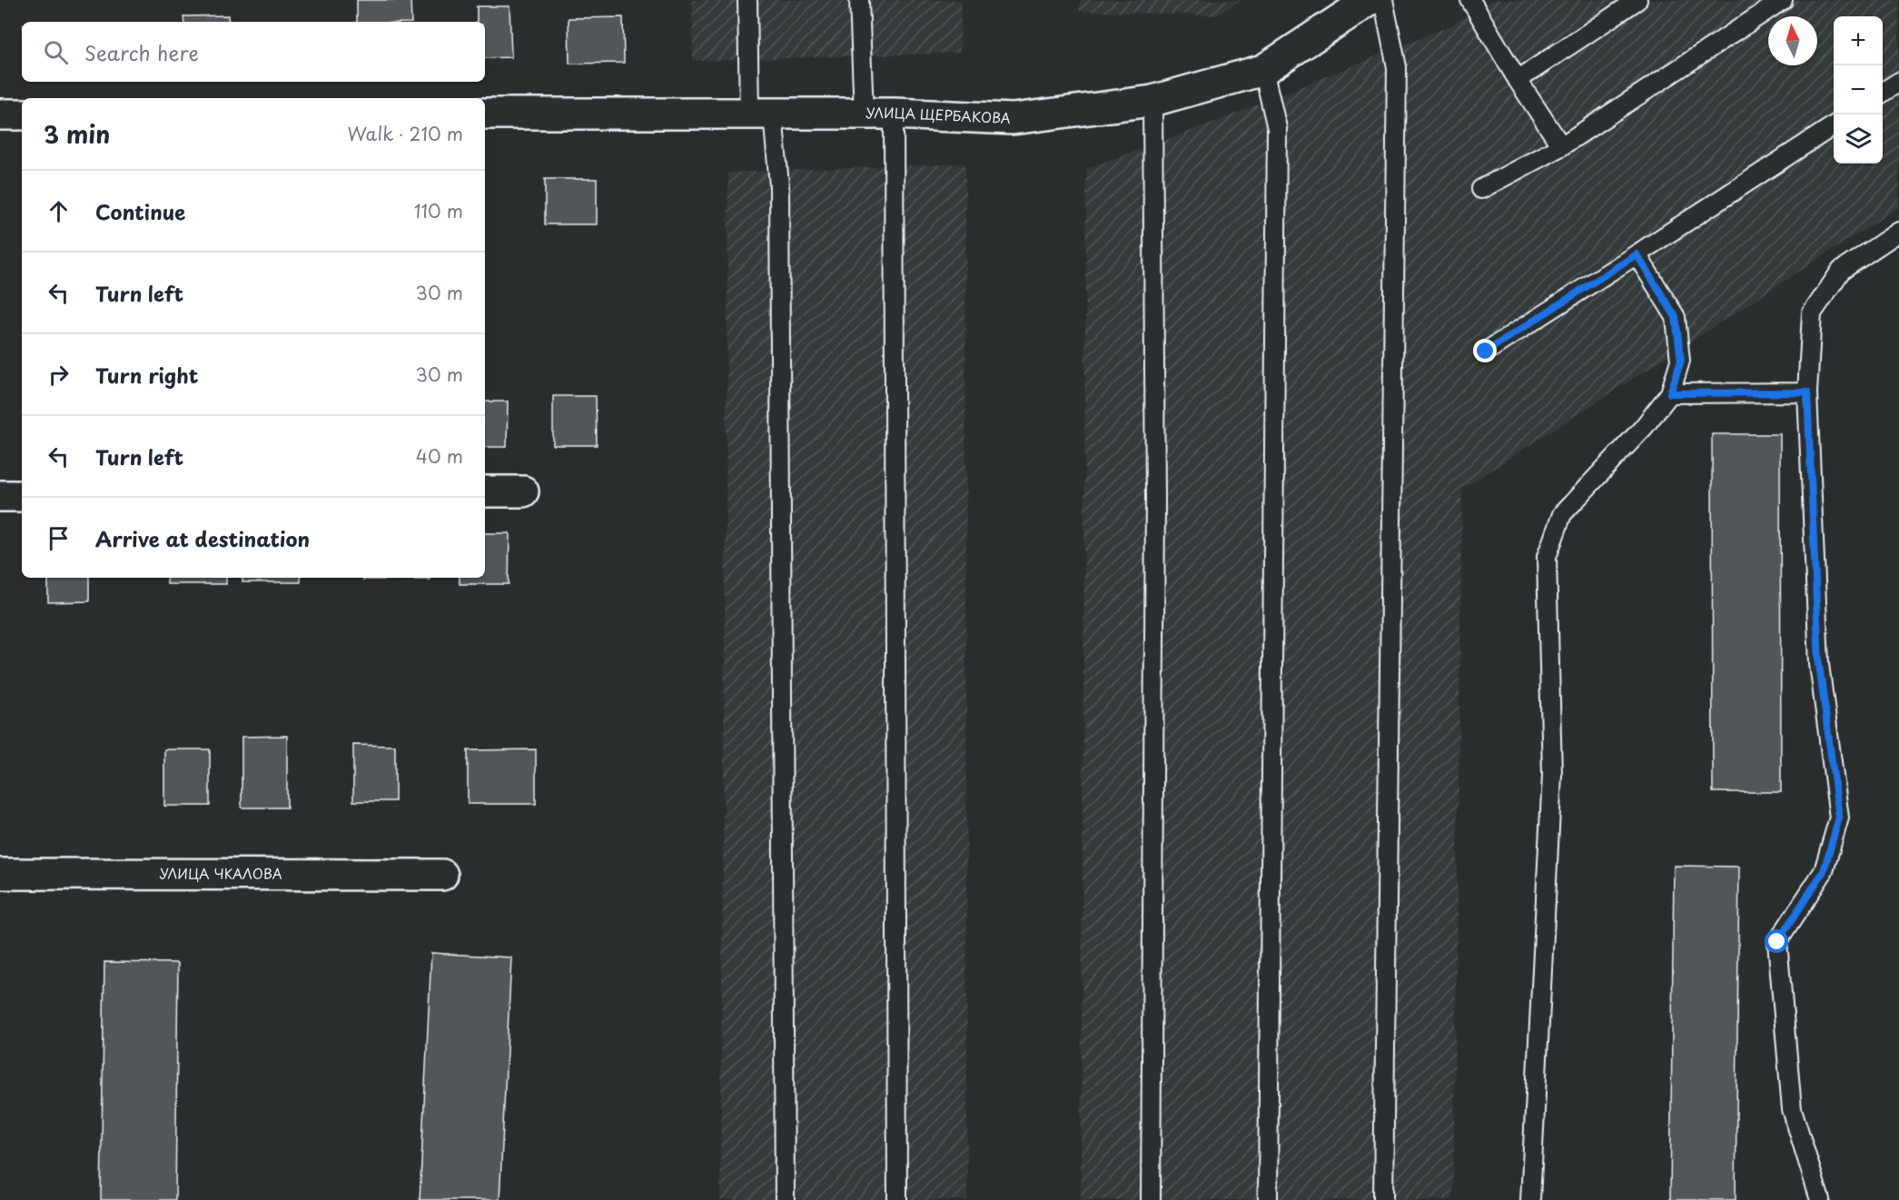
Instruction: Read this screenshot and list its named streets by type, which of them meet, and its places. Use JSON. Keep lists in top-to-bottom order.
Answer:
{
  "streets": {
    "street": ["УЛИЦА ЩЕРБАКОВА", "УЛИЦА ЧКАЛОВА"]
  },
  "north": "top",
  "page": {
    "map_buttons": ["+", "−"],
    "search": "Search here",
    "heading": ["3 min", "Walk · 210 m"],
    "list": [
      ["Continue", "110 m"],
      ["Turn left", "30 m"],
      ["Turn right", "30 m"],
      ["Turn left", "40 m"],
      "Arrive at destination"
    ]
  }
}
